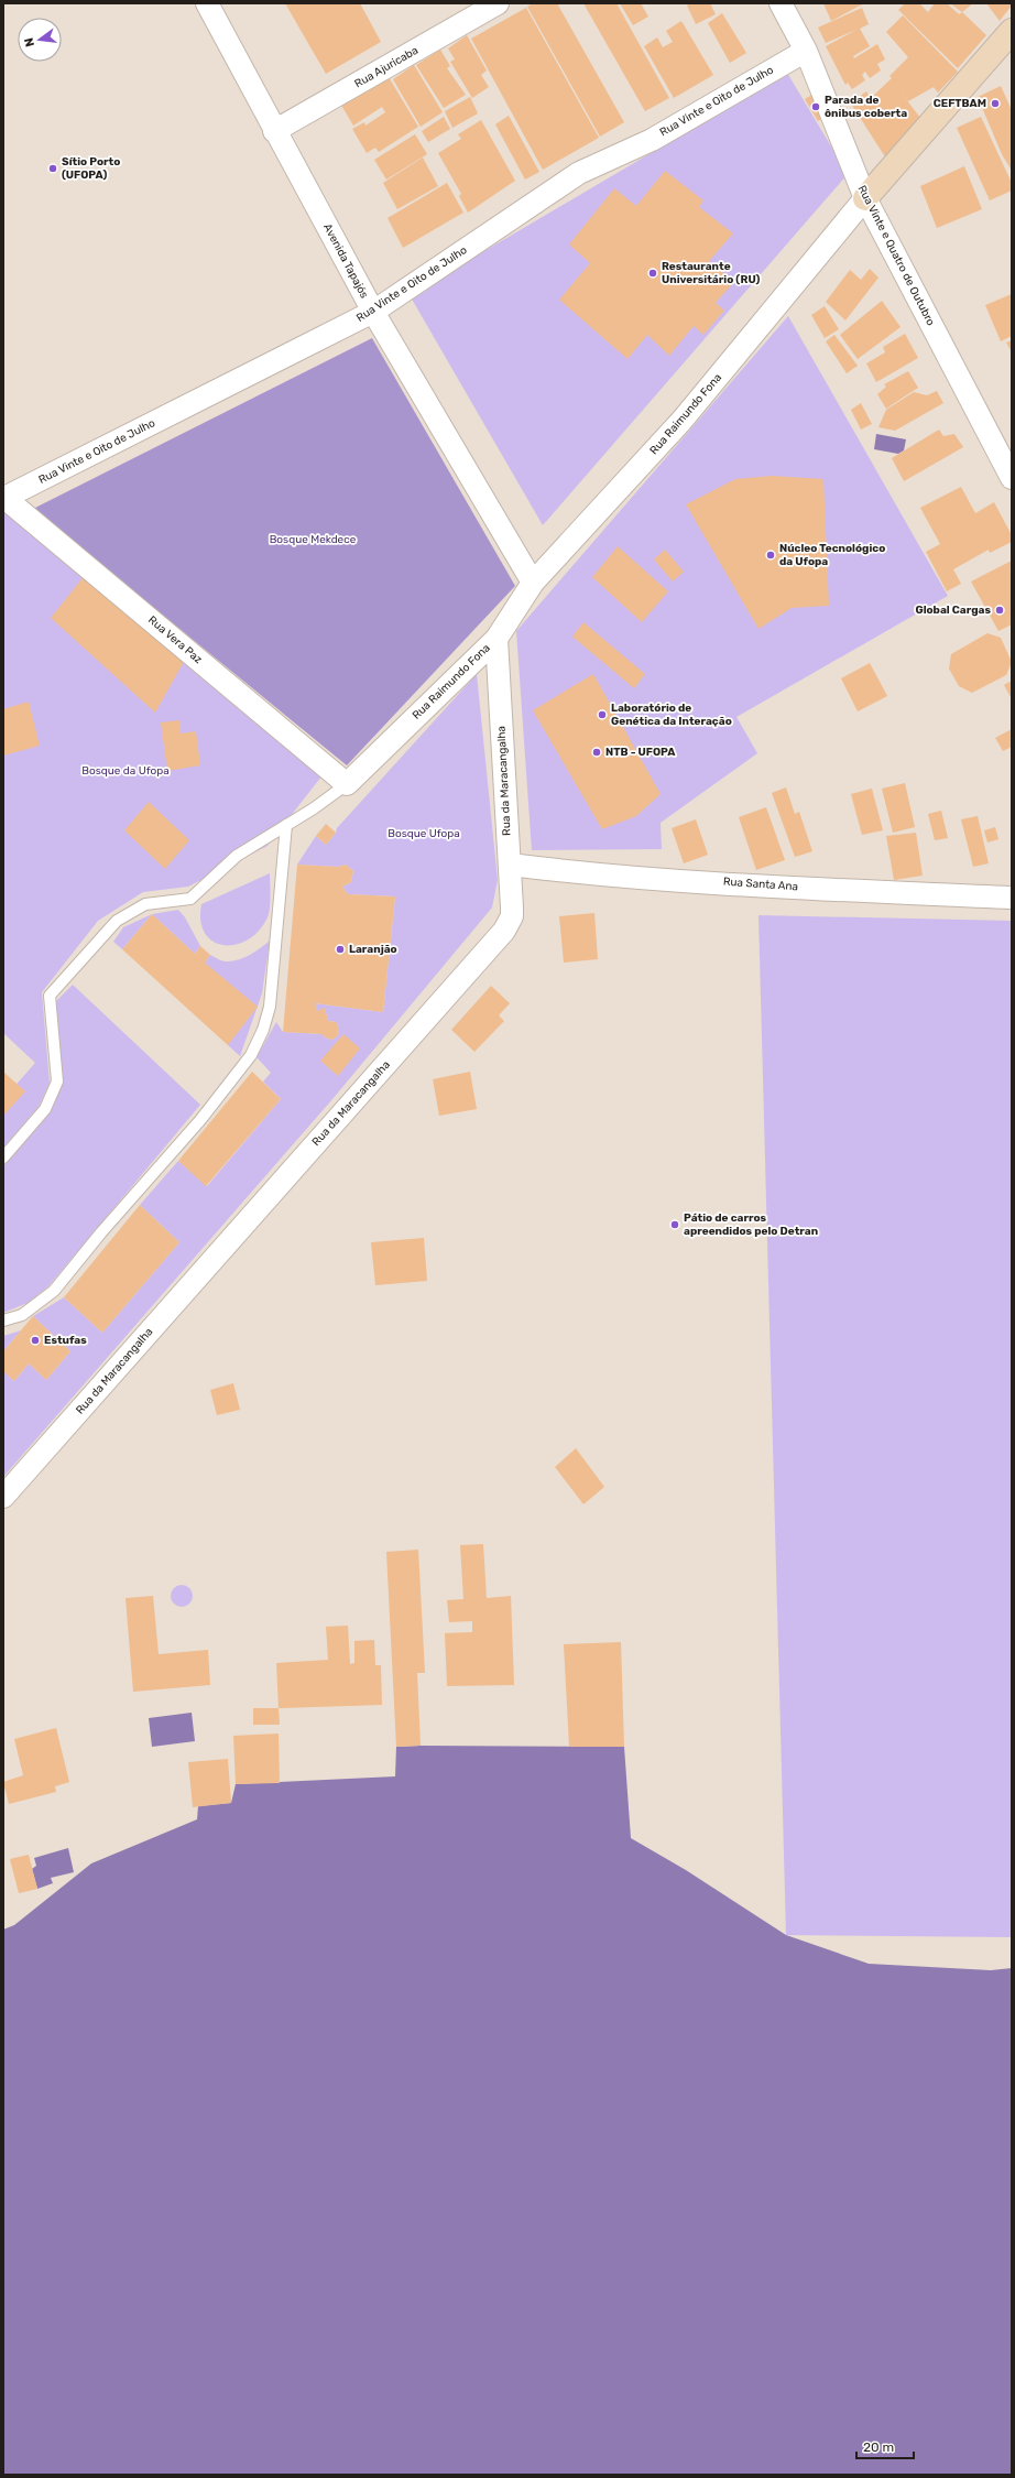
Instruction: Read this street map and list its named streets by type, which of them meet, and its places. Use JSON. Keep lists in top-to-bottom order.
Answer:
{
  "streets": {
    "street": [
      "Rua Ajuricaba",
      "Rua Vinte e Oito de Julho",
      "Rua Vinte e Quatro de Outubro",
      "Avenida Tapajós",
      "Rua Raimundo Fona",
      "Rua Vera Paz",
      "Rua da Maracangalha",
      "Rua Santa Ana"
    ]
  },
  "crossings": [
    ["Rua Ajuricaba", "Avenida Tapajós"],
    ["Rua Vinte e Oito de Julho", "Rua Vinte e Quatro de Outubro"],
    ["Rua Vinte e Oito de Julho", "Avenida Tapajós"],
    ["Rua Vinte e Oito de Julho", "Rua Vera Paz"],
    ["Rua Vinte e Quatro de Outubro", "Rua Raimundo Fona"],
    ["Avenida Tapajós", "Rua Raimundo Fona"],
    ["Rua Raimundo Fona", "Rua Vera Paz"],
    ["Rua Raimundo Fona", "Rua da Maracangalha"],
    ["Rua da Maracangalha", "Rua Santa Ana"]
  ],
  "parks": ["Bosque Mekdece", "Bosque da Ufopa", "Bosque Ufopa"],
  "places": [
    "CEFTBAM",
    "Parada de ônibus coberta",
    "Sítio Porto (UFOPA)",
    "Restaurante Universitário (RU)",
    "Núcleo Tecnológico da Ufopa",
    "Global Cargas",
    "Laboratório de Genética da Interação",
    "NTB - UFOPA",
    "Laranjão",
    "Pátio de carros apreendidos pelo Detran",
    "Estufas"
  ],
  "scale_bar": "20 m",
  "north": "left"
}
